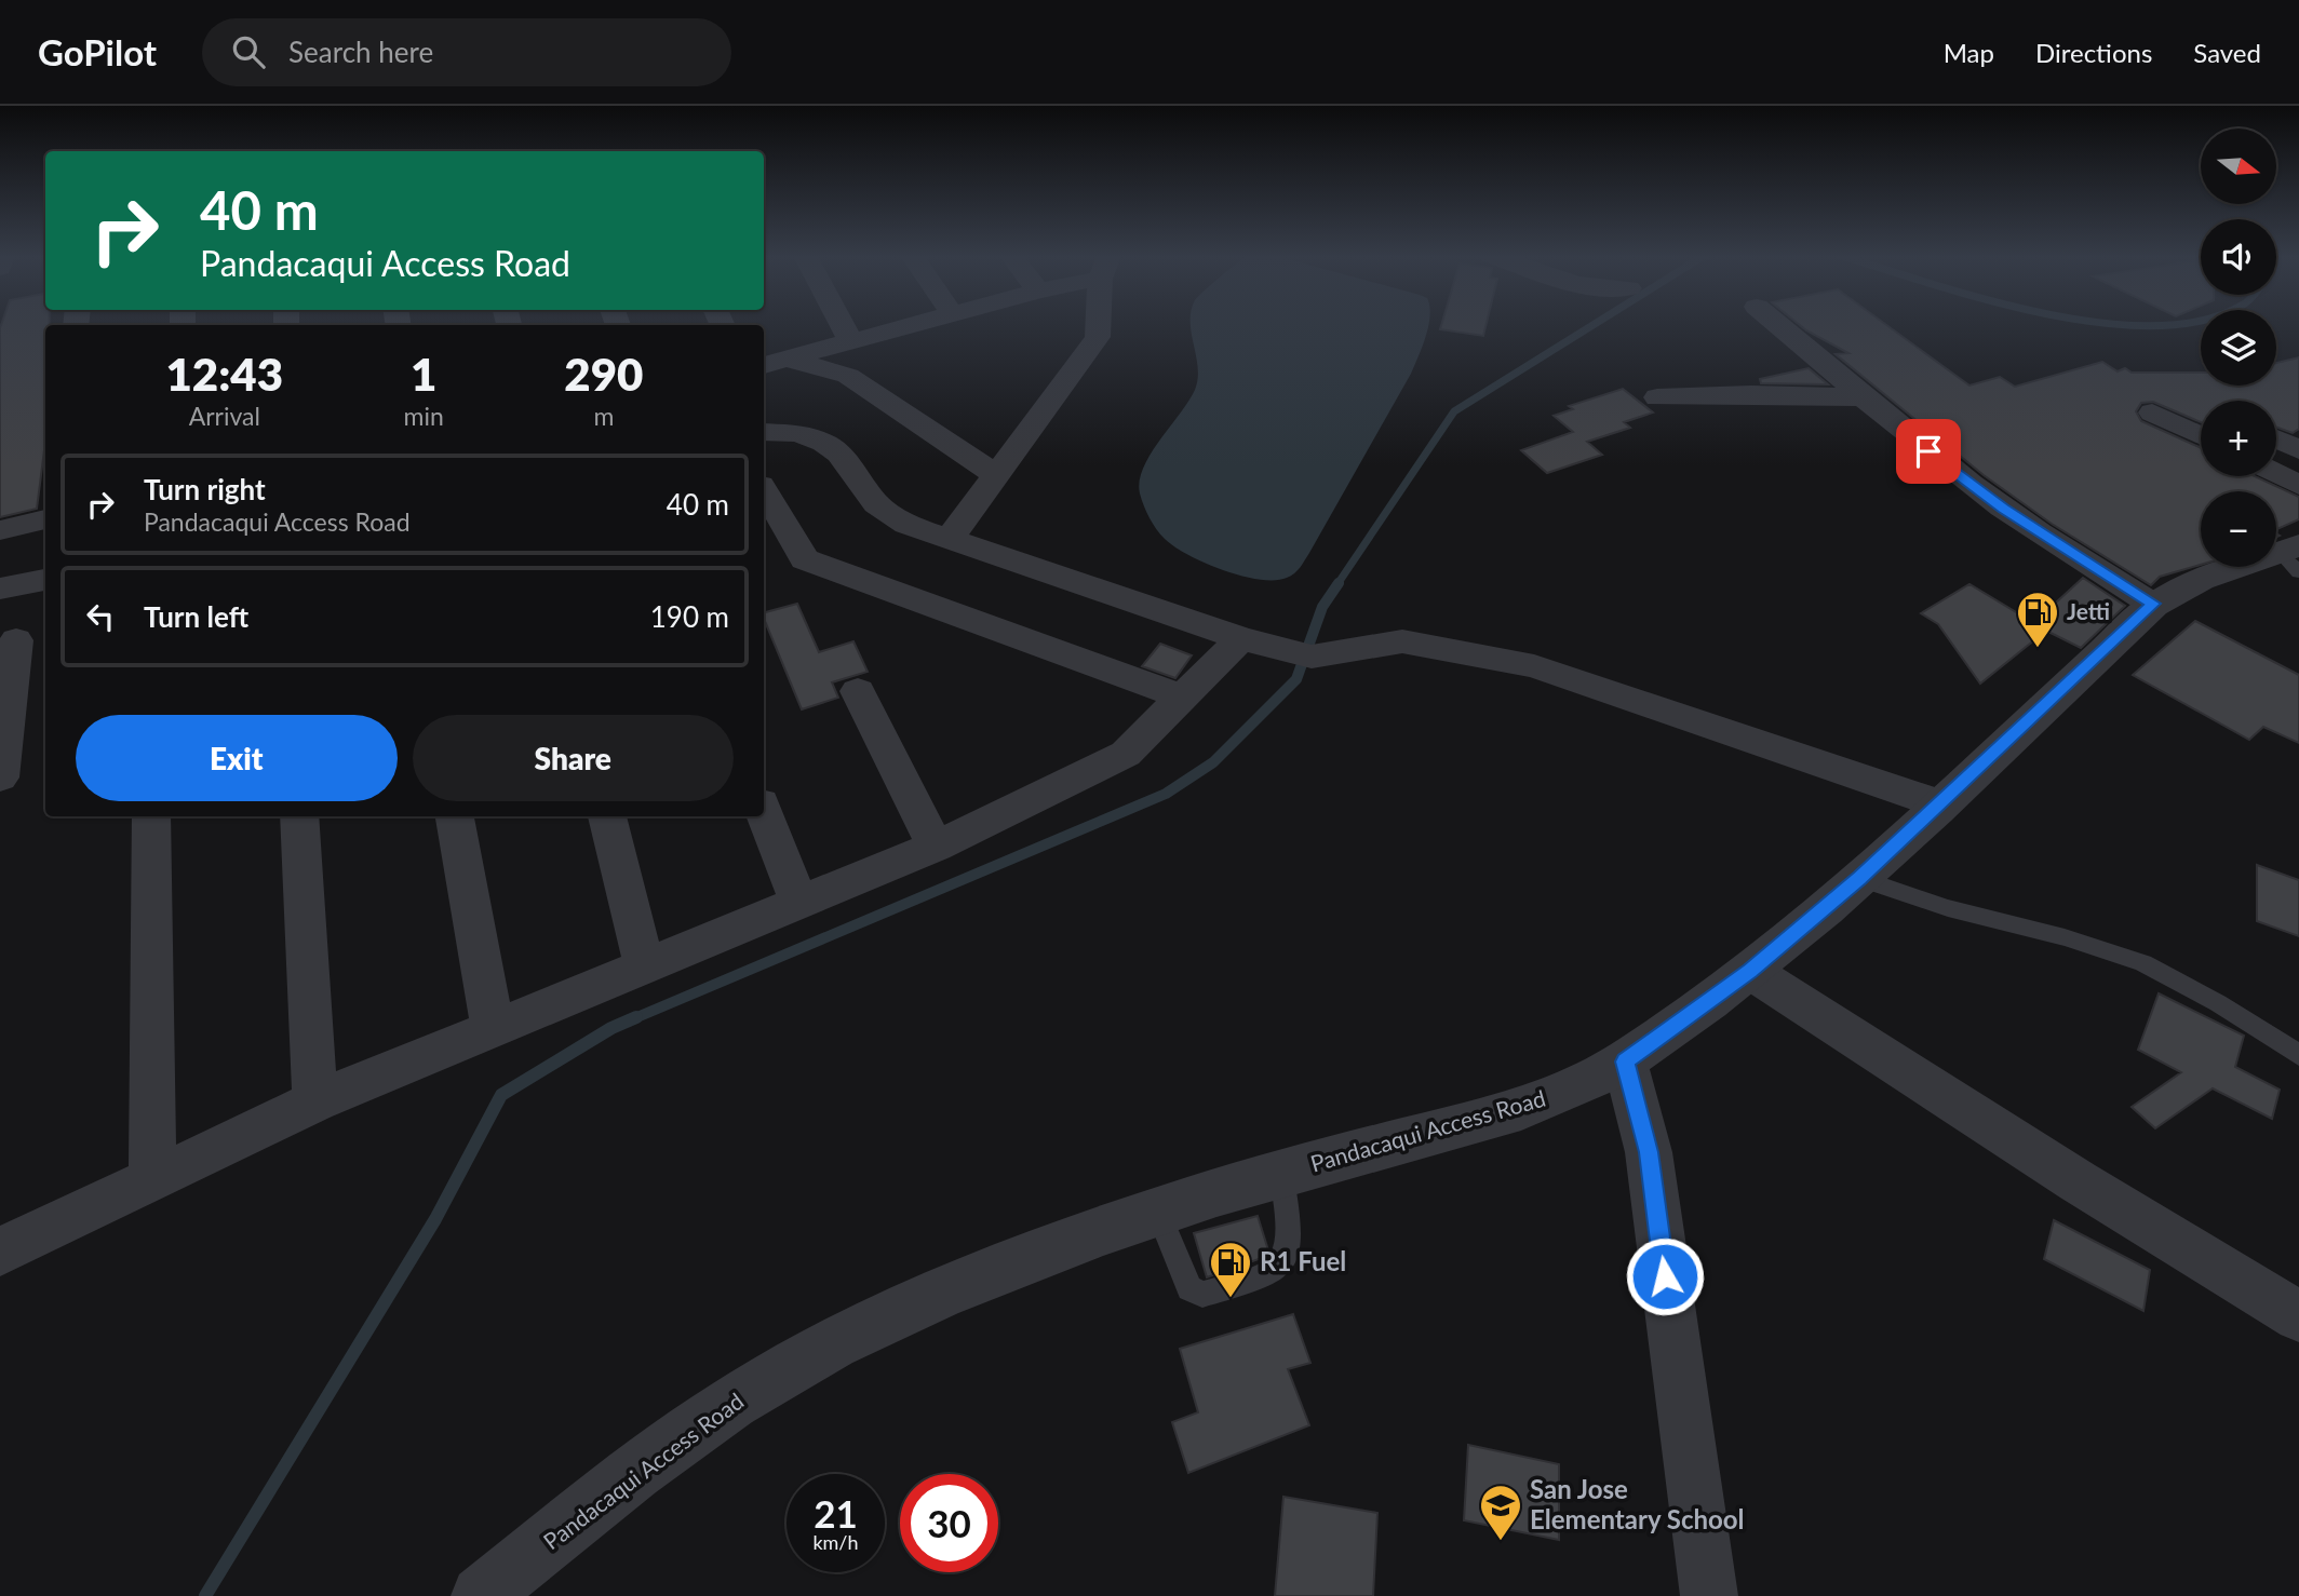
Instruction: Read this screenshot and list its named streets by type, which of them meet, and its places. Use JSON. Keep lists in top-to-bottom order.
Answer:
{
  "streets": {
    "street": ["Pandacaqui Access Road"]
  },
  "places": {
    "fuel station": ["Jetti", "R1 Fuel"],
    "school or university": ["San Jose Elementary School"]
  },
  "north": "right",
  "page": {
    "header": "GoPilot",
    "search": "Search here",
    "nav": ["Map", "Directions", "Saved"],
    "map_buttons": ["+", "−"],
    "turn": ["40 m", "Pandacaqui Access Road"],
    "eta": [
      "12:43",
      "Arrival",
      "1",
      "min",
      "290",
      "m"
    ],
    "list": [
      {
        "name": "Turn right",
        "note": "Pandacaqui Access Road",
        "value": "40 m"
      },
      {
        "name": "Turn left",
        "value": "190 m"
      }
    ],
    "buttons": ["Exit", "Share"],
    "speed": "21 km/h",
    "limit": "30"
  }
}
